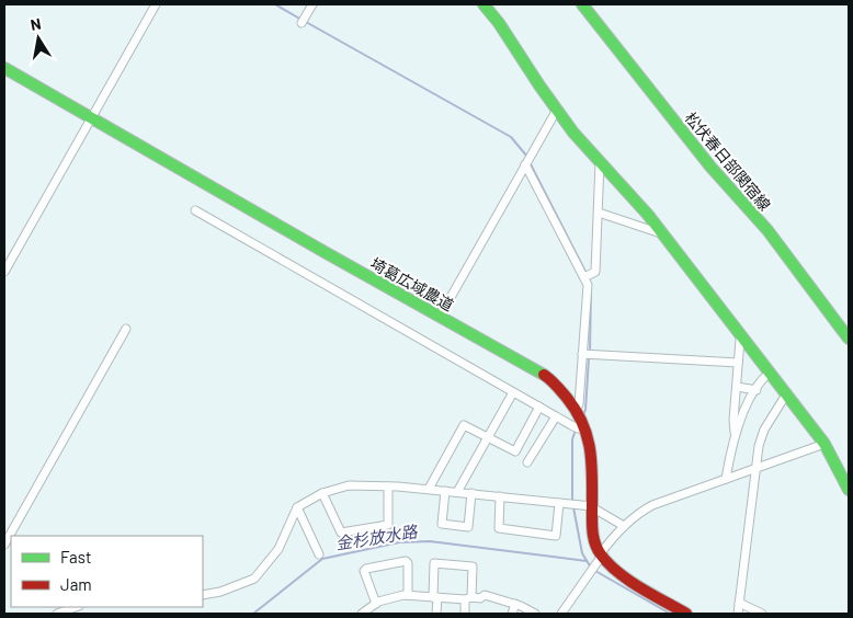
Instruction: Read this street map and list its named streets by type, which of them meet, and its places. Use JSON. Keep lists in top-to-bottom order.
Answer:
{
  "streets": {
    "street": ["松伏春日部関宿線", "埼葛広域農道"]
  },
  "water": ["金杉放水路"],
  "legend": ["Fast", "Jam"],
  "north": "top"
}
